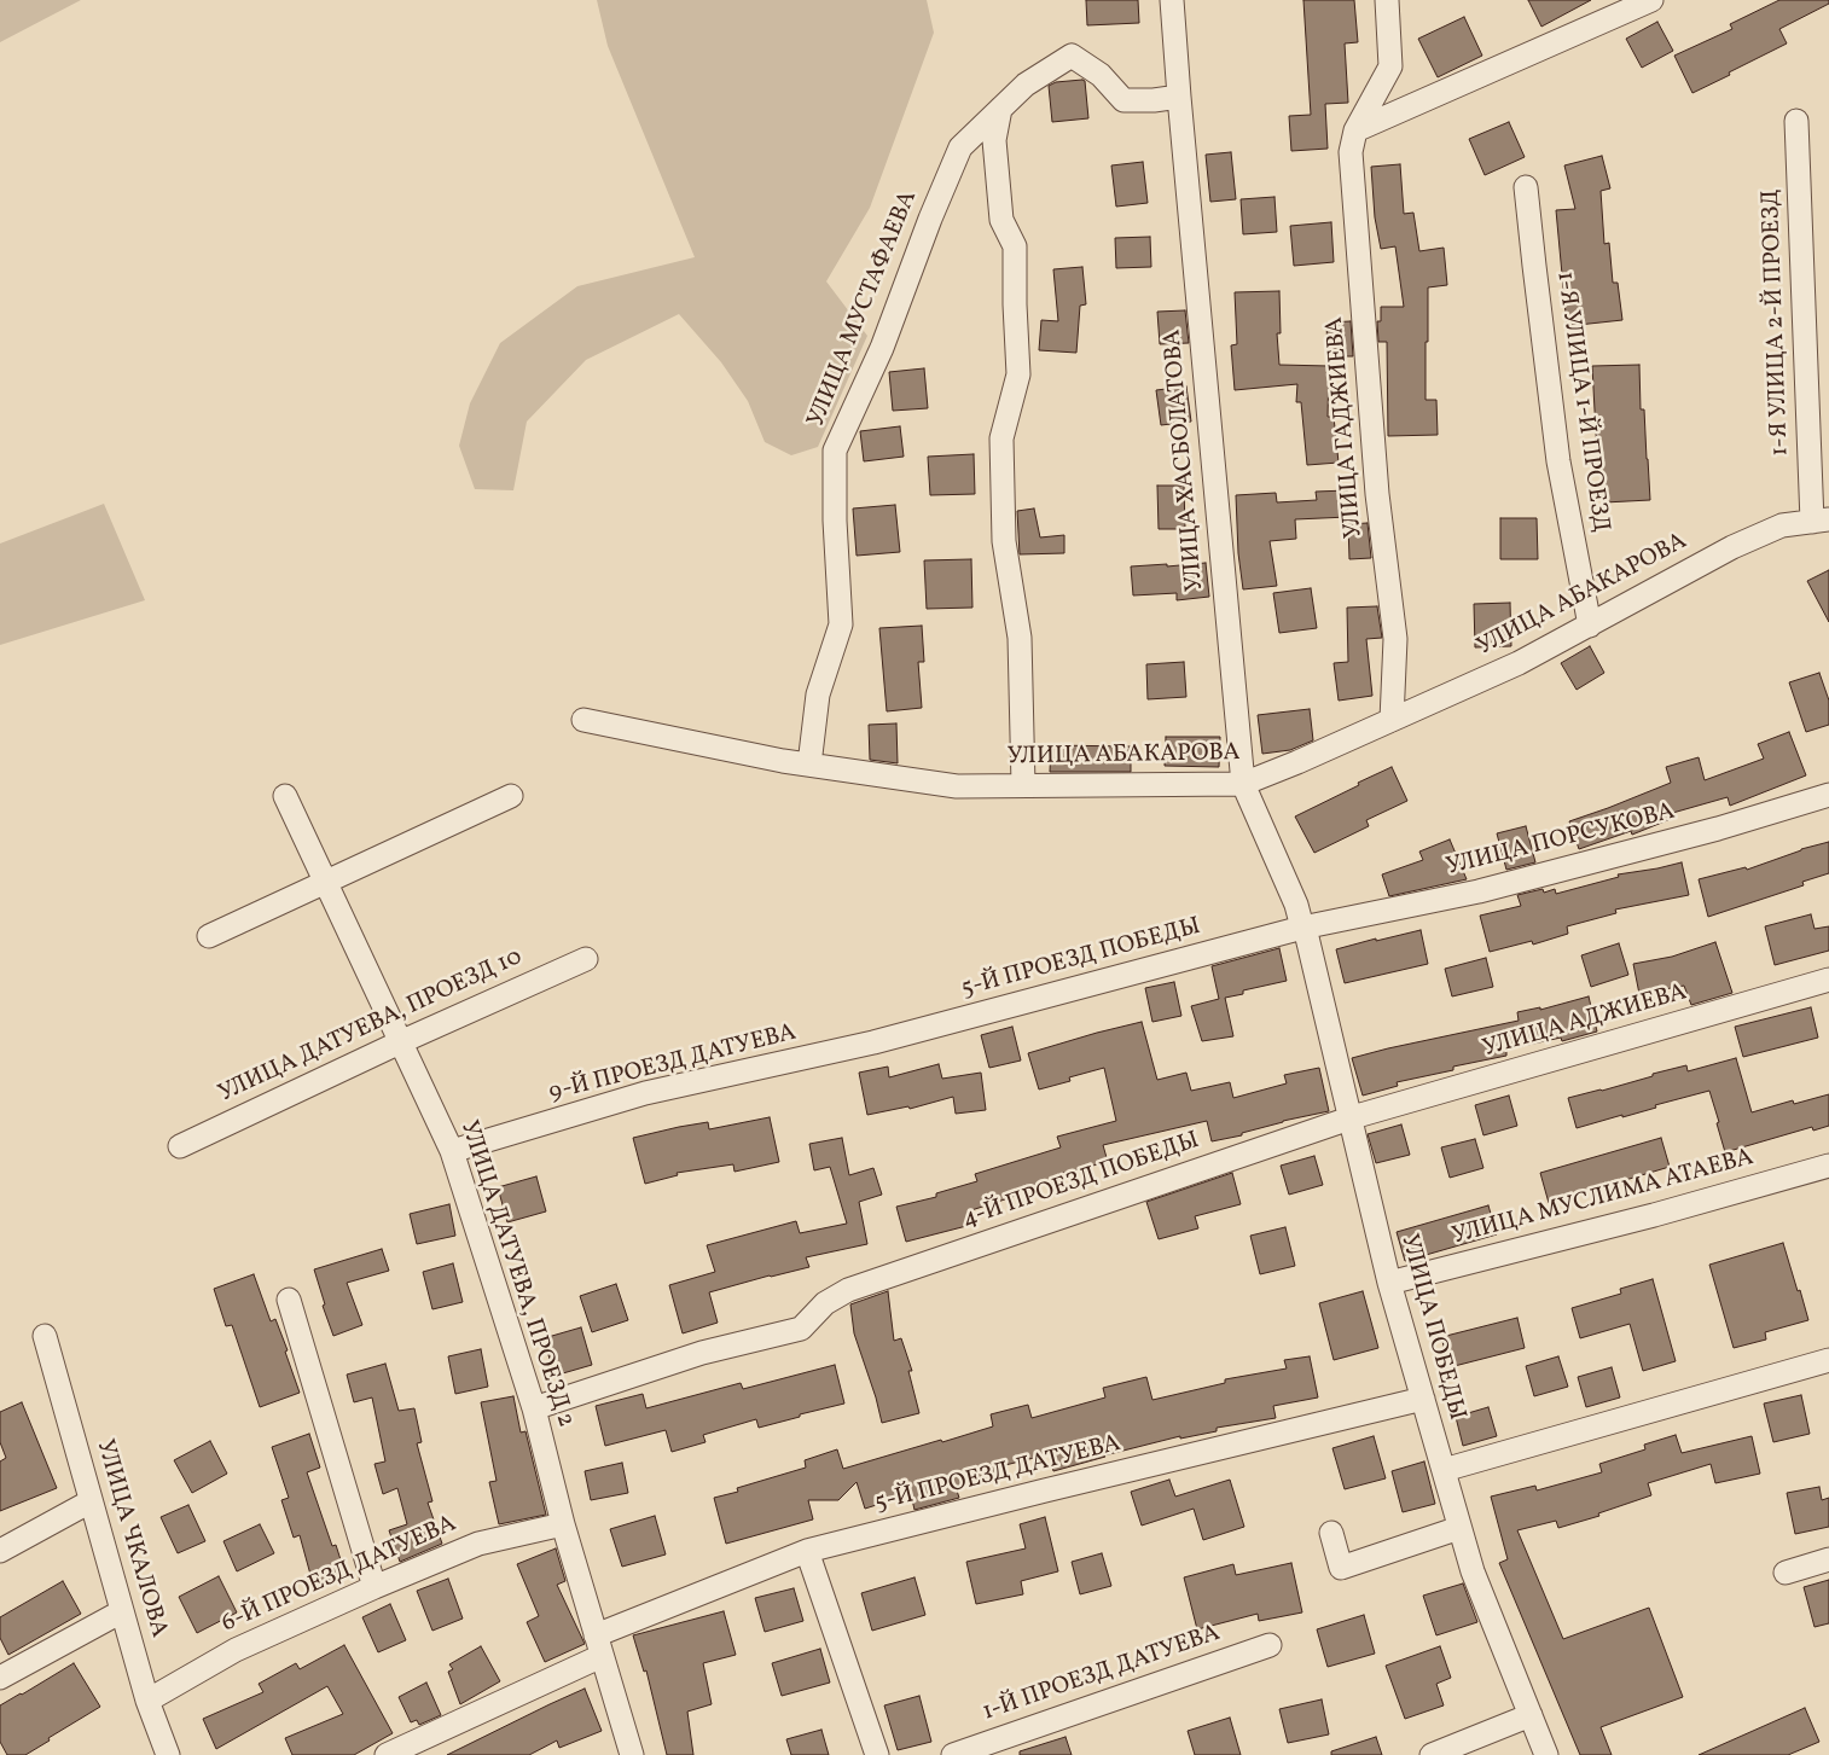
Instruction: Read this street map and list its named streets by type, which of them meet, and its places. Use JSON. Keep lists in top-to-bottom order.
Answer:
{
  "streets": {
    "street": [
      "УЛИЦА МУСТАФАЕВА",
      "1-Я УЛИЦА 2-Й ПРОЕЗД",
      "1-Я УЛИЦА 1-Й ПРОЕЗД",
      "УЛИЦА ГАДЖИЕВА",
      "УЛИЦА ХАСБОЛАТОВА",
      "УЛИЦА АБАКАРОВА",
      "УЛИЦА ПОРСУКОВА",
      "5-Й ПРОЕЗД ПОБЕДЫ",
      "УЛИЦА АДЖИЕВА",
      "УЛИЦА ДАТУЕВА, ПРОЕЗД 10",
      "9-Й ПРОЕЗД ДАТУЕВА",
      "4-Й ПРОЕЗД ПОБЕДЫ",
      "УЛИЦА МУСЛИМА АТАЕВА",
      "УЛИЦА ДАТУЕВА, ПРОЕЗД 2",
      "УЛИЦА ПОБЕДЫ",
      "5-Й ПРОЕЗД ДАТУЕВА",
      "УЛИЦА ЧКАЛОВА",
      "6-Й ПРОЕЗД ДАТУЕВА",
      "1-Й ПРОЕЗД ДАТУЕВА"
    ]
  },
  "crossings": [
    ["УЛИЦА МУСТАФАЕВА", "УЛИЦА ХАСБОЛАТОВА"],
    ["УЛИЦА МУСТАФАЕВА", "УЛИЦА АБАКАРОВА"],
    ["1-Я УЛИЦА 2-Й ПРОЕЗД", "УЛИЦА АБАКАРОВА"],
    ["1-Я УЛИЦА 1-Й ПРОЕЗД", "УЛИЦА АБАКАРОВА"],
    ["УЛИЦА ГАДЖИЕВА", "УЛИЦА АБАКАРОВА"],
    ["УЛИЦА ХАСБОЛАТОВА", "УЛИЦА АБАКАРОВА"],
    ["УЛИЦА ХАСБОЛАТОВА", "УЛИЦА ПОБЕДЫ"],
    ["УЛИЦА ПОРСУКОВА", "5-Й ПРОЕЗД ПОБЕДЫ"],
    ["УЛИЦА ПОРСУКОВА", "УЛИЦА ПОБЕДЫ"],
    ["5-Й ПРОЕЗД ПОБЕДЫ", "9-Й ПРОЕЗД ДАТУЕВА"],
    ["5-Й ПРОЕЗД ПОБЕДЫ", "УЛИЦА ПОБЕДЫ"],
    ["УЛИЦА АДЖИЕВА", "4-Й ПРОЕЗД ПОБЕДЫ"],
    ["УЛИЦА АДЖИЕВА", "УЛИЦА ПОБЕДЫ"],
    ["УЛИЦА ДАТУЕВА, ПРОЕЗД 10", "УЛИЦА ДАТУЕВА, ПРОЕЗД 2"],
    ["9-Й ПРОЕЗД ДАТУЕВА", "УЛИЦА ДАТУЕВА, ПРОЕЗД 2"],
    ["4-Й ПРОЕЗД ПОБЕДЫ", "УЛИЦА ДАТУЕВА, ПРОЕЗД 2"],
    ["4-Й ПРОЕЗД ПОБЕДЫ", "УЛИЦА ПОБЕДЫ"],
    ["УЛИЦА МУСЛИМА АТАЕВА", "УЛИЦА ПОБЕДЫ"],
    ["УЛИЦА ДАТУЕВА, ПРОЕЗД 2", "5-Й ПРОЕЗД ДАТУЕВА"],
    ["УЛИЦА ДАТУЕВА, ПРОЕЗД 2", "6-Й ПРОЕЗД ДАТУЕВА"],
    ["УЛИЦА ПОБЕДЫ", "5-Й ПРОЕЗД ДАТУЕВА"],
    ["УЛИЦА ЧКАЛОВА", "6-Й ПРОЕЗД ДАТУЕВА"]
  ]
}
